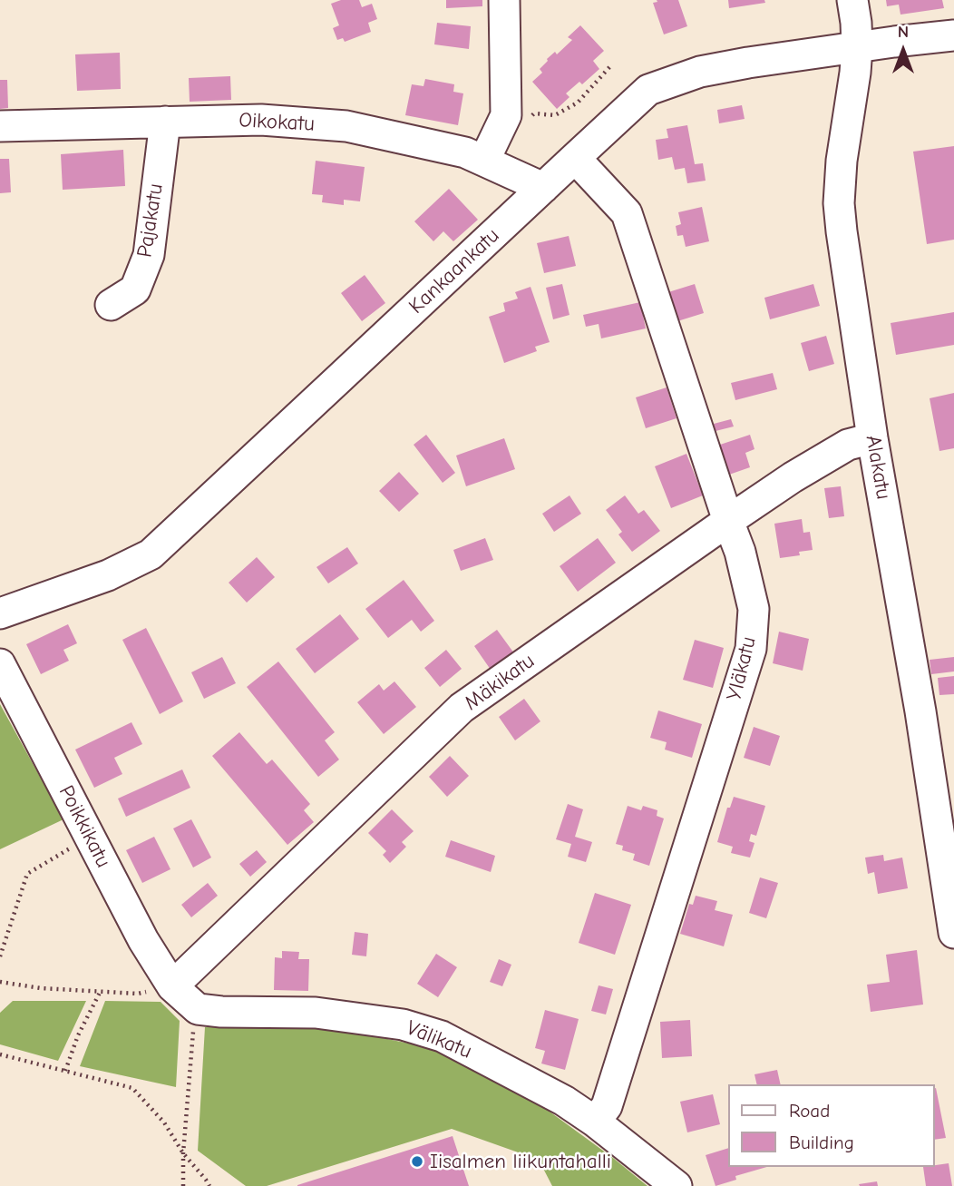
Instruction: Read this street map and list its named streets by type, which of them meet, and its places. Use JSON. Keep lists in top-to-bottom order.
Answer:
{
  "streets": {
    "street": [
      "Oikokatu",
      "Pajakatu",
      "Kankaankatu",
      "Alakatu",
      "Yläkatu",
      "Mäkikatu",
      "Poikkikatu",
      "Välikatu"
    ]
  },
  "crossings": [
    ["Oikokatu", "Pajakatu"],
    ["Oikokatu", "Kankaankatu"],
    ["Kankaankatu", "Alakatu"],
    ["Kankaankatu", "Yläkatu"],
    ["Alakatu", "Mäkikatu"],
    ["Yläkatu", "Mäkikatu"],
    ["Yläkatu", "Välikatu"],
    ["Mäkikatu", "Poikkikatu"]
  ],
  "places": ["Iisalmen liikuntahalli"],
  "legend": ["Road", "Building"],
  "north": "top"
}
